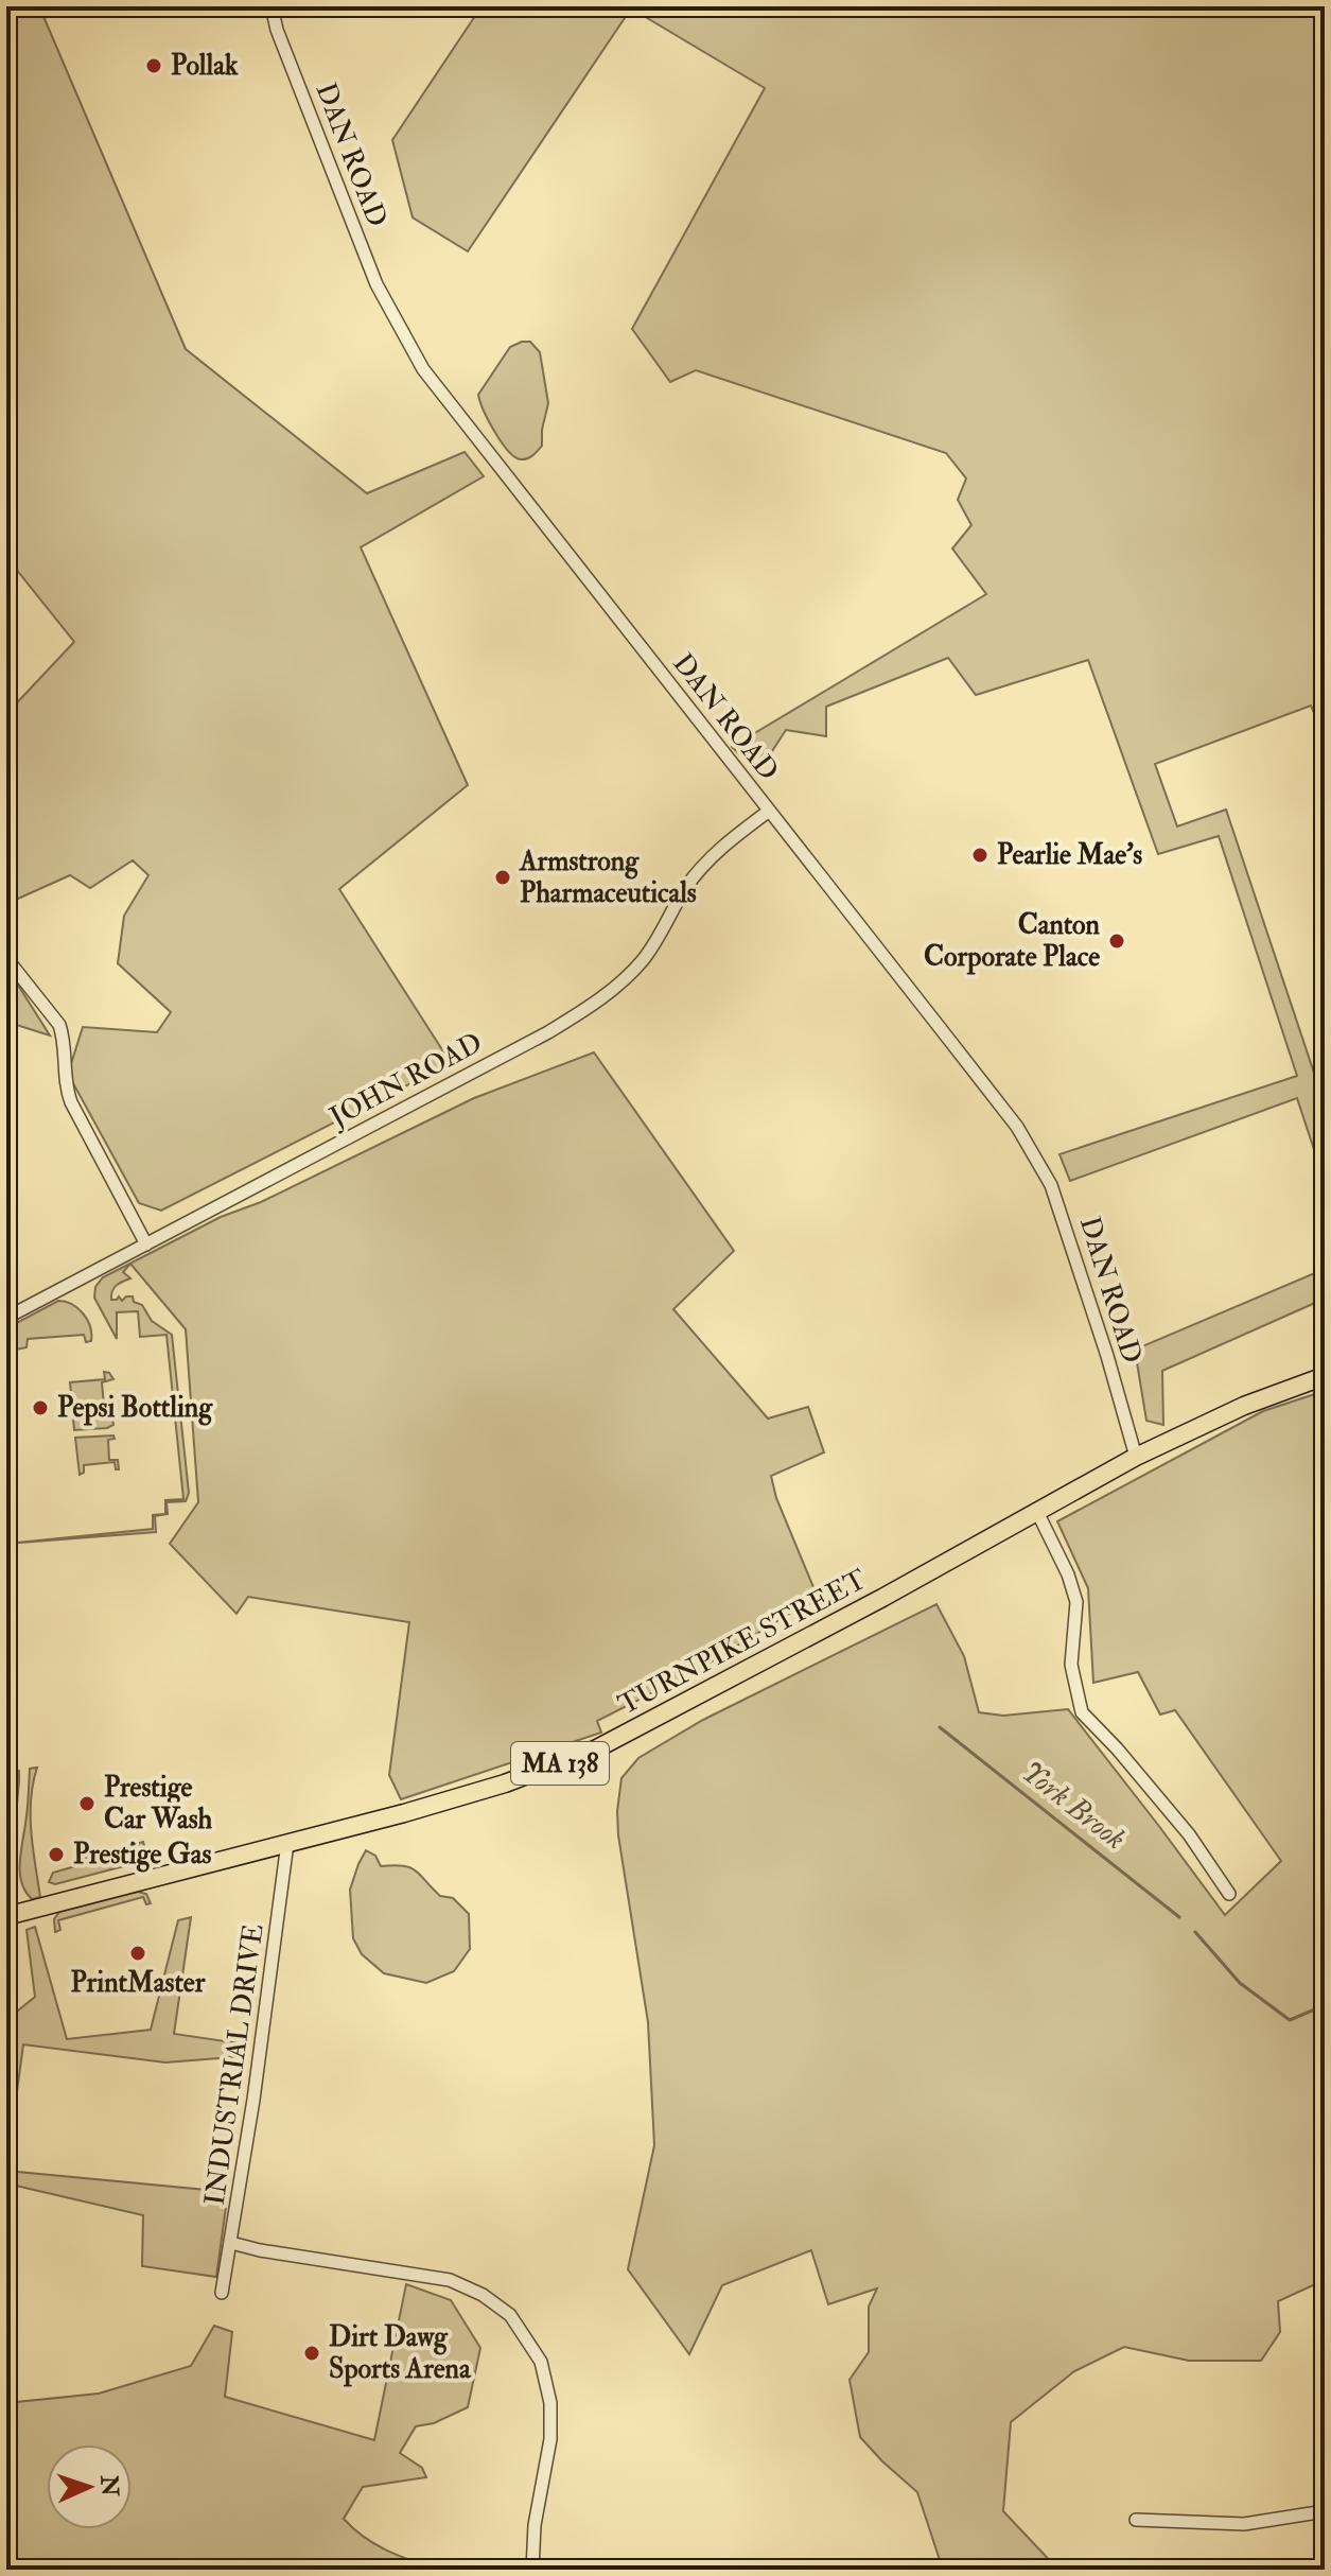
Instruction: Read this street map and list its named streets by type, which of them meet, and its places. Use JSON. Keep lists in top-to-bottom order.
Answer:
{
  "streets": {
    "main road": ["TURNPIKE STREET", "MA 138"],
    "street": ["DAN ROAD", "JOHN ROAD", "INDUSTRIAL DRIVE"]
  },
  "crossings": [
    ["DAN ROAD", "JOHN ROAD"],
    ["DAN ROAD", "TURNPIKE STREET"],
    ["TURNPIKE STREET", "INDUSTRIAL DRIVE"]
  ],
  "water": ["York Brook"],
  "places": [
    "Pollak",
    "Pearlie Mae's",
    "Armstrong Pharmaceuticals",
    "Canton Corporate Place",
    "Pepsi Bottling",
    "Prestige Car Wash",
    "Prestige Gas",
    "PrintMaster",
    "Dirt Dawg Sports Arena"
  ],
  "north": "right"
}
